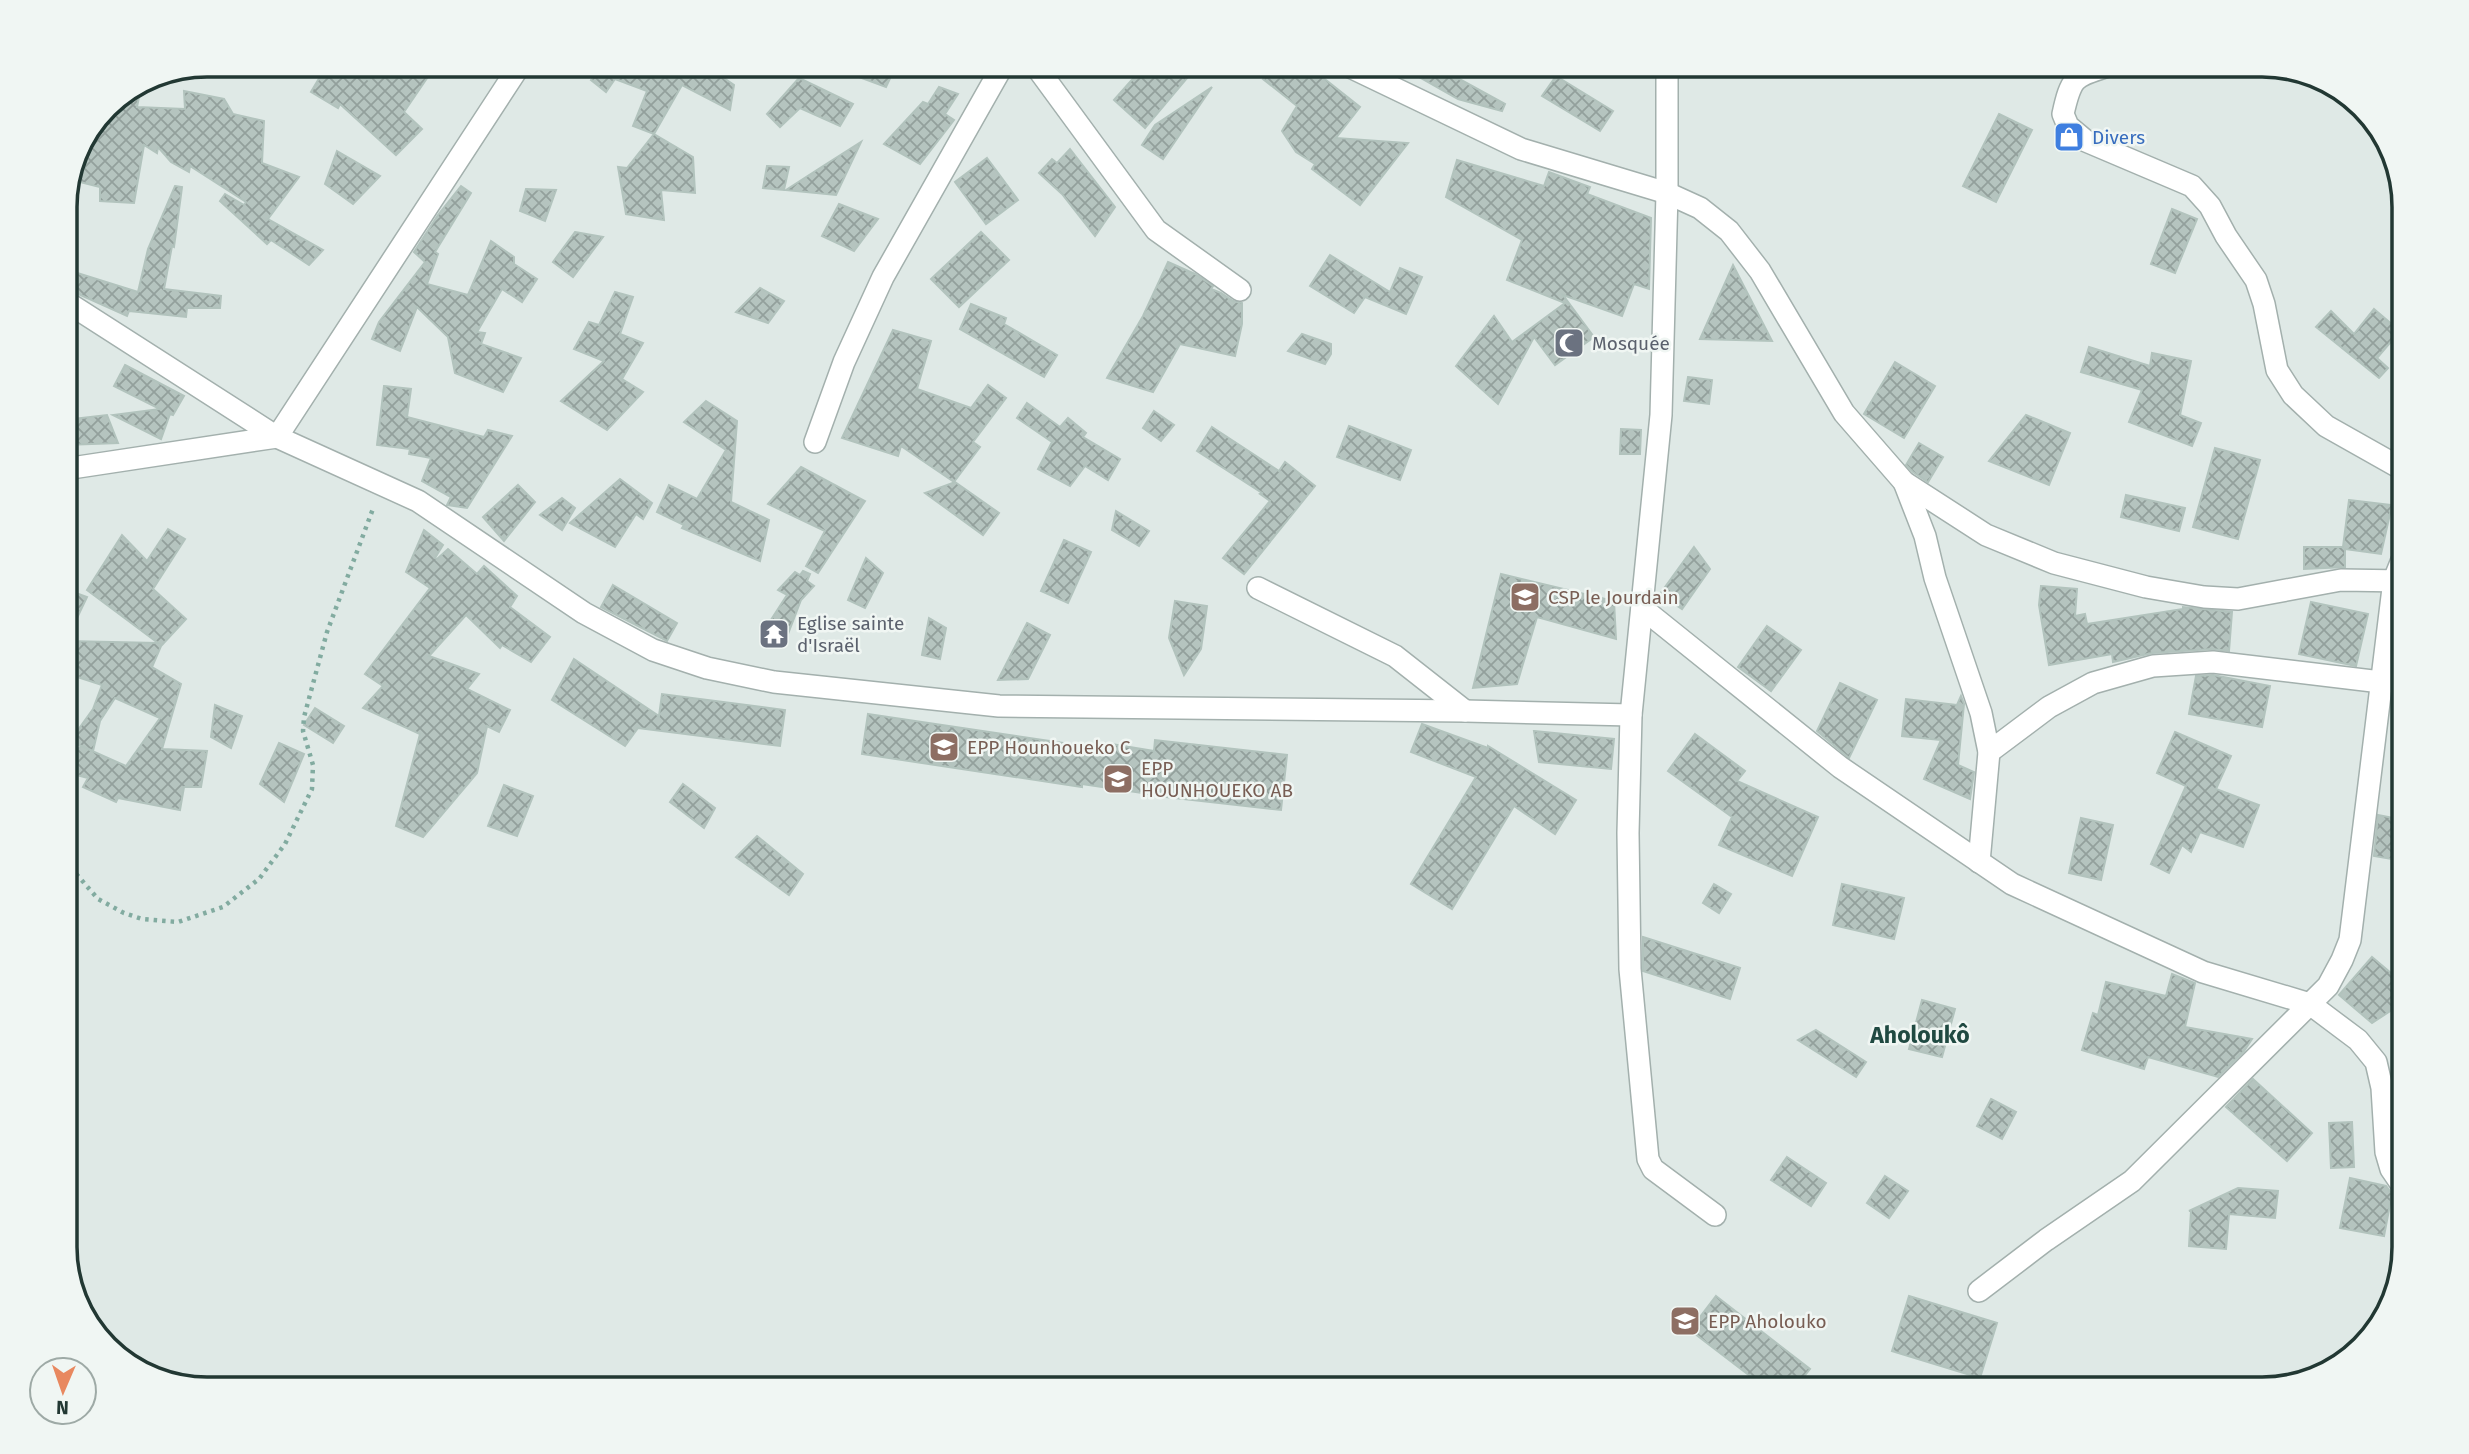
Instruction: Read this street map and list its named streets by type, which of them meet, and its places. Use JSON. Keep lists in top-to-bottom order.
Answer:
{
  "districts": ["Aholoukô"],
  "places": {
    "shop": ["Divers"],
    "mosque": ["Mosquée"],
    "school or university": [
      "CSP le Jourdain",
      "EPP Hounhoueko C",
      "EPP HOUNHOUEKO AB",
      "EPP Aholouko"
    ],
    "temple": ["Eglise sainte d'Israël"]
  },
  "north": "bottom"
}
